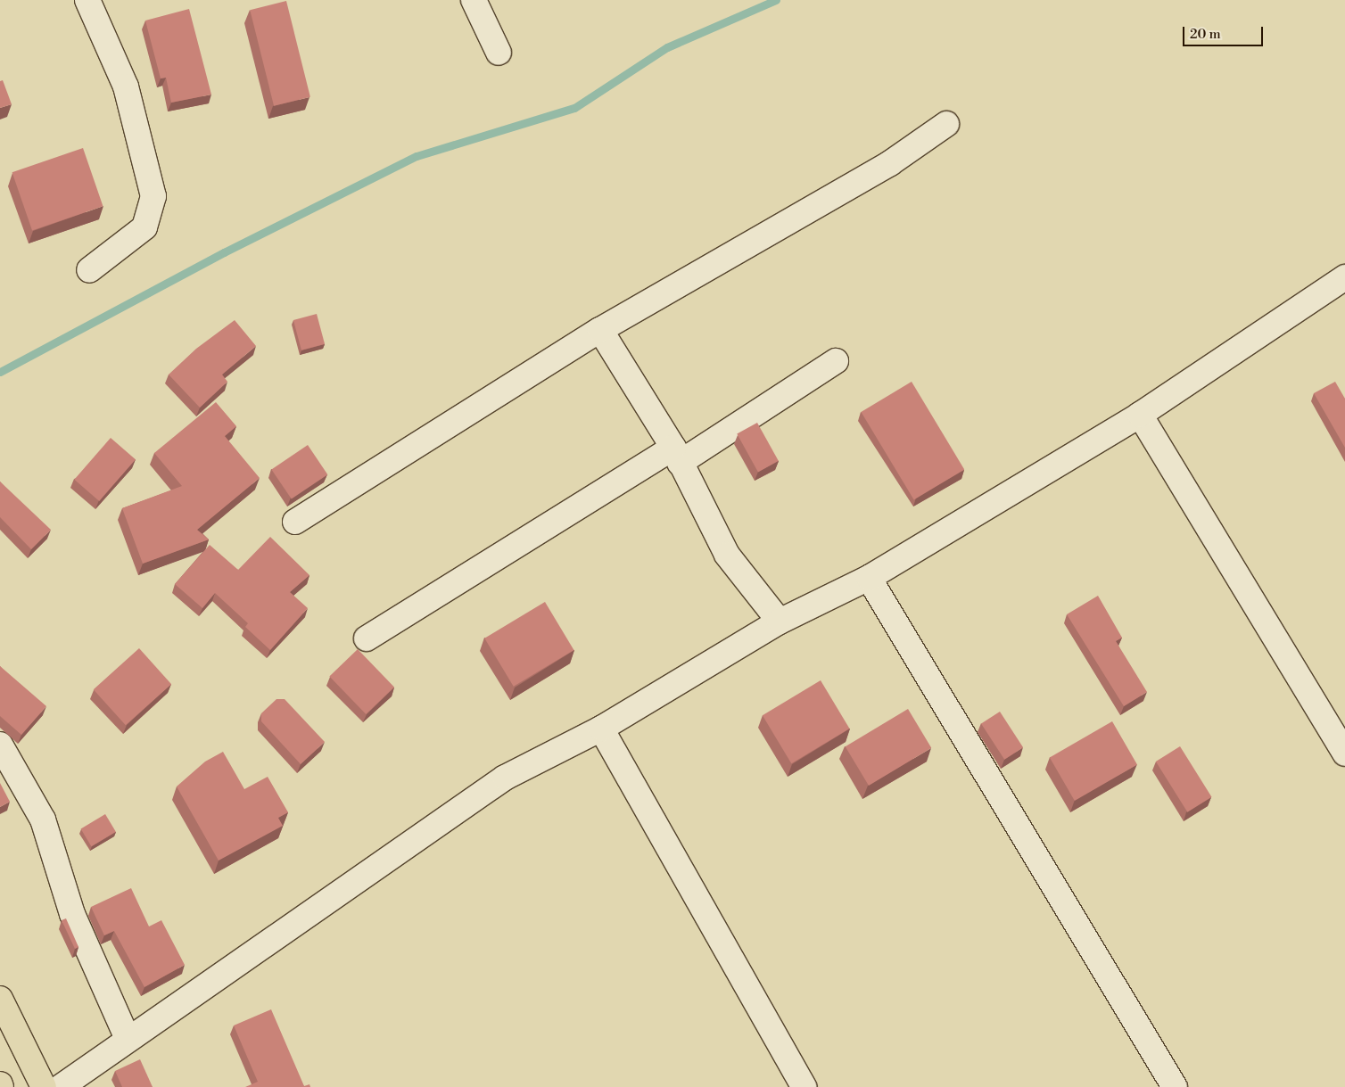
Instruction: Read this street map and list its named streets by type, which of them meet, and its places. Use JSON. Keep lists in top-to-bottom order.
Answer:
{
  "scale_bar": "20 m"
}
